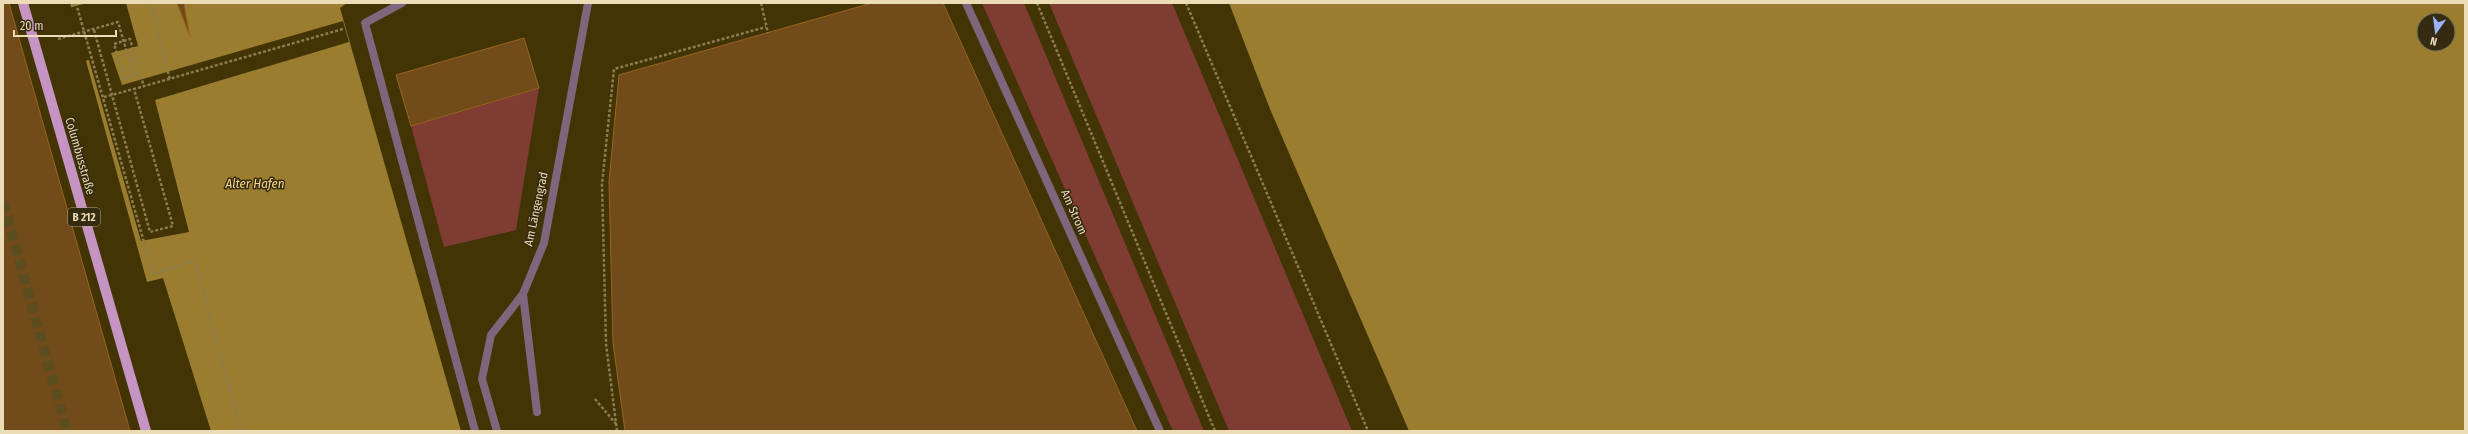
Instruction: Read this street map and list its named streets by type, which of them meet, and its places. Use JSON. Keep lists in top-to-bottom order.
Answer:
{
  "streets": {
    "main road": ["Columbusstraße", "B 212"],
    "street": ["Am Längengrad", "Am Strom"]
  },
  "water": ["Alter Hafen"],
  "scale_bar": "20 m",
  "north": "bottom"
}
